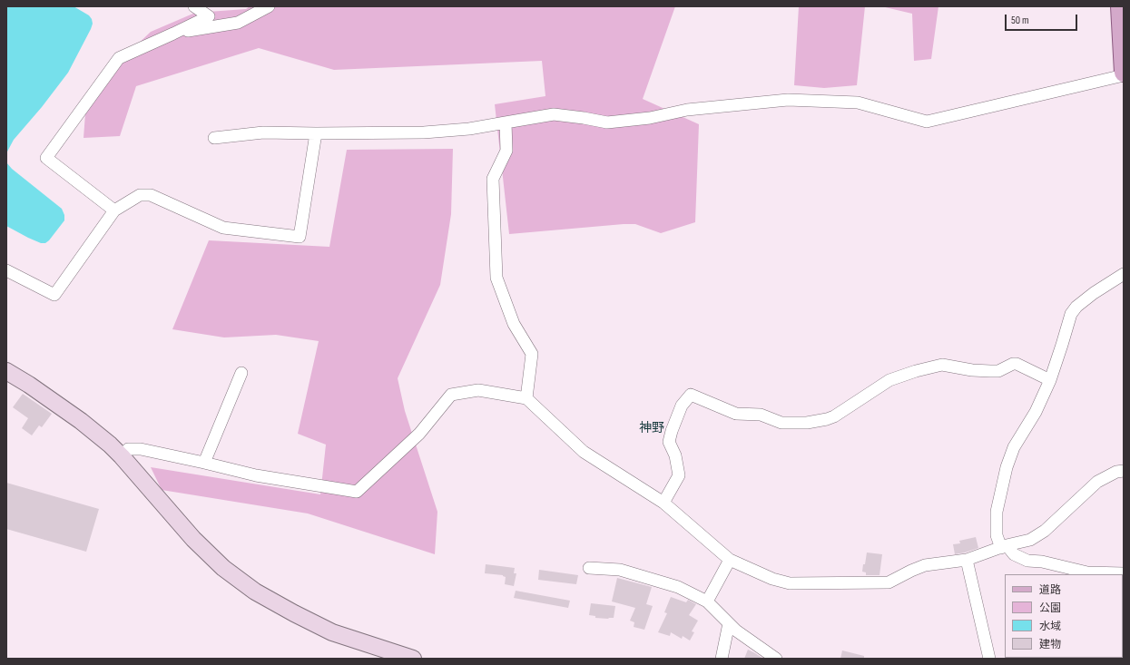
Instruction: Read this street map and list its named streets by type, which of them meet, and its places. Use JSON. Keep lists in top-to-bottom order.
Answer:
{
  "districts": ["神野"],
  "legend": [
    "道路",
    "公園",
    "水域",
    "建物"
  ],
  "scale_bar": "50 m"
}
